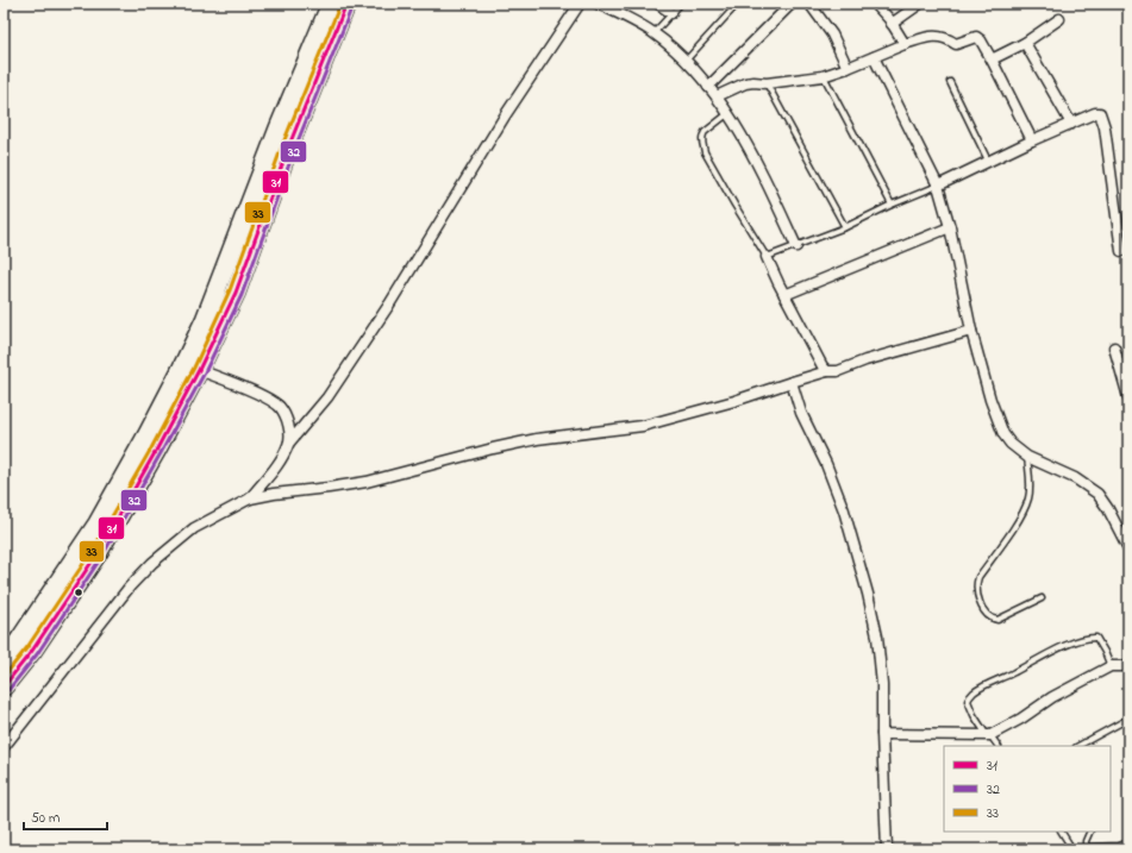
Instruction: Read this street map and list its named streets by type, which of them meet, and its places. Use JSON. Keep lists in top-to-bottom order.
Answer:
{
  "lines": ["transit line 31", "transit line 33", "transit line 32"],
  "legend": ["31", "32", "33"],
  "scale_bar": "50 m"
}
